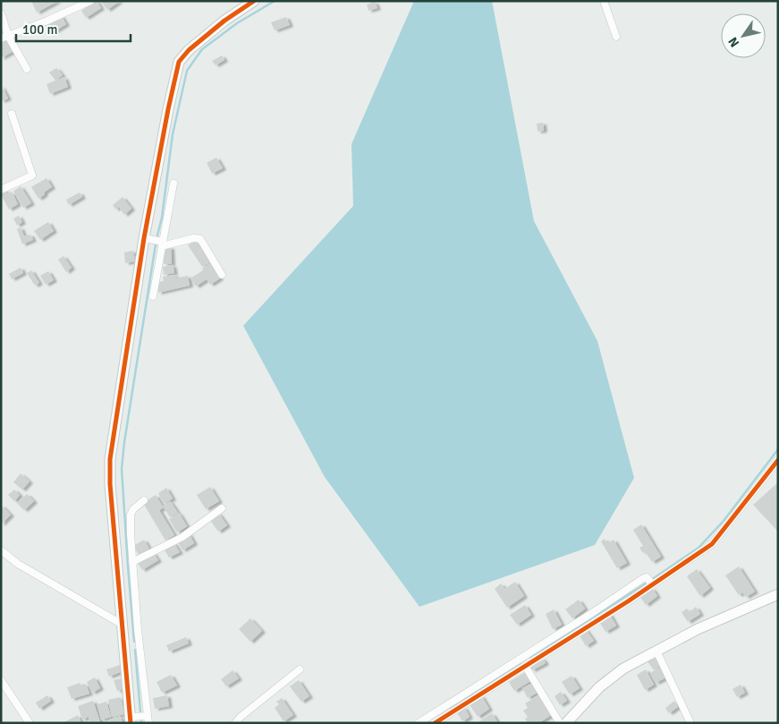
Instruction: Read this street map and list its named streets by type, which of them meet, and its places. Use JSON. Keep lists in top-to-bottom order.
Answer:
{
  "scale_bar": "100 m",
  "north": "bottom left"
}
